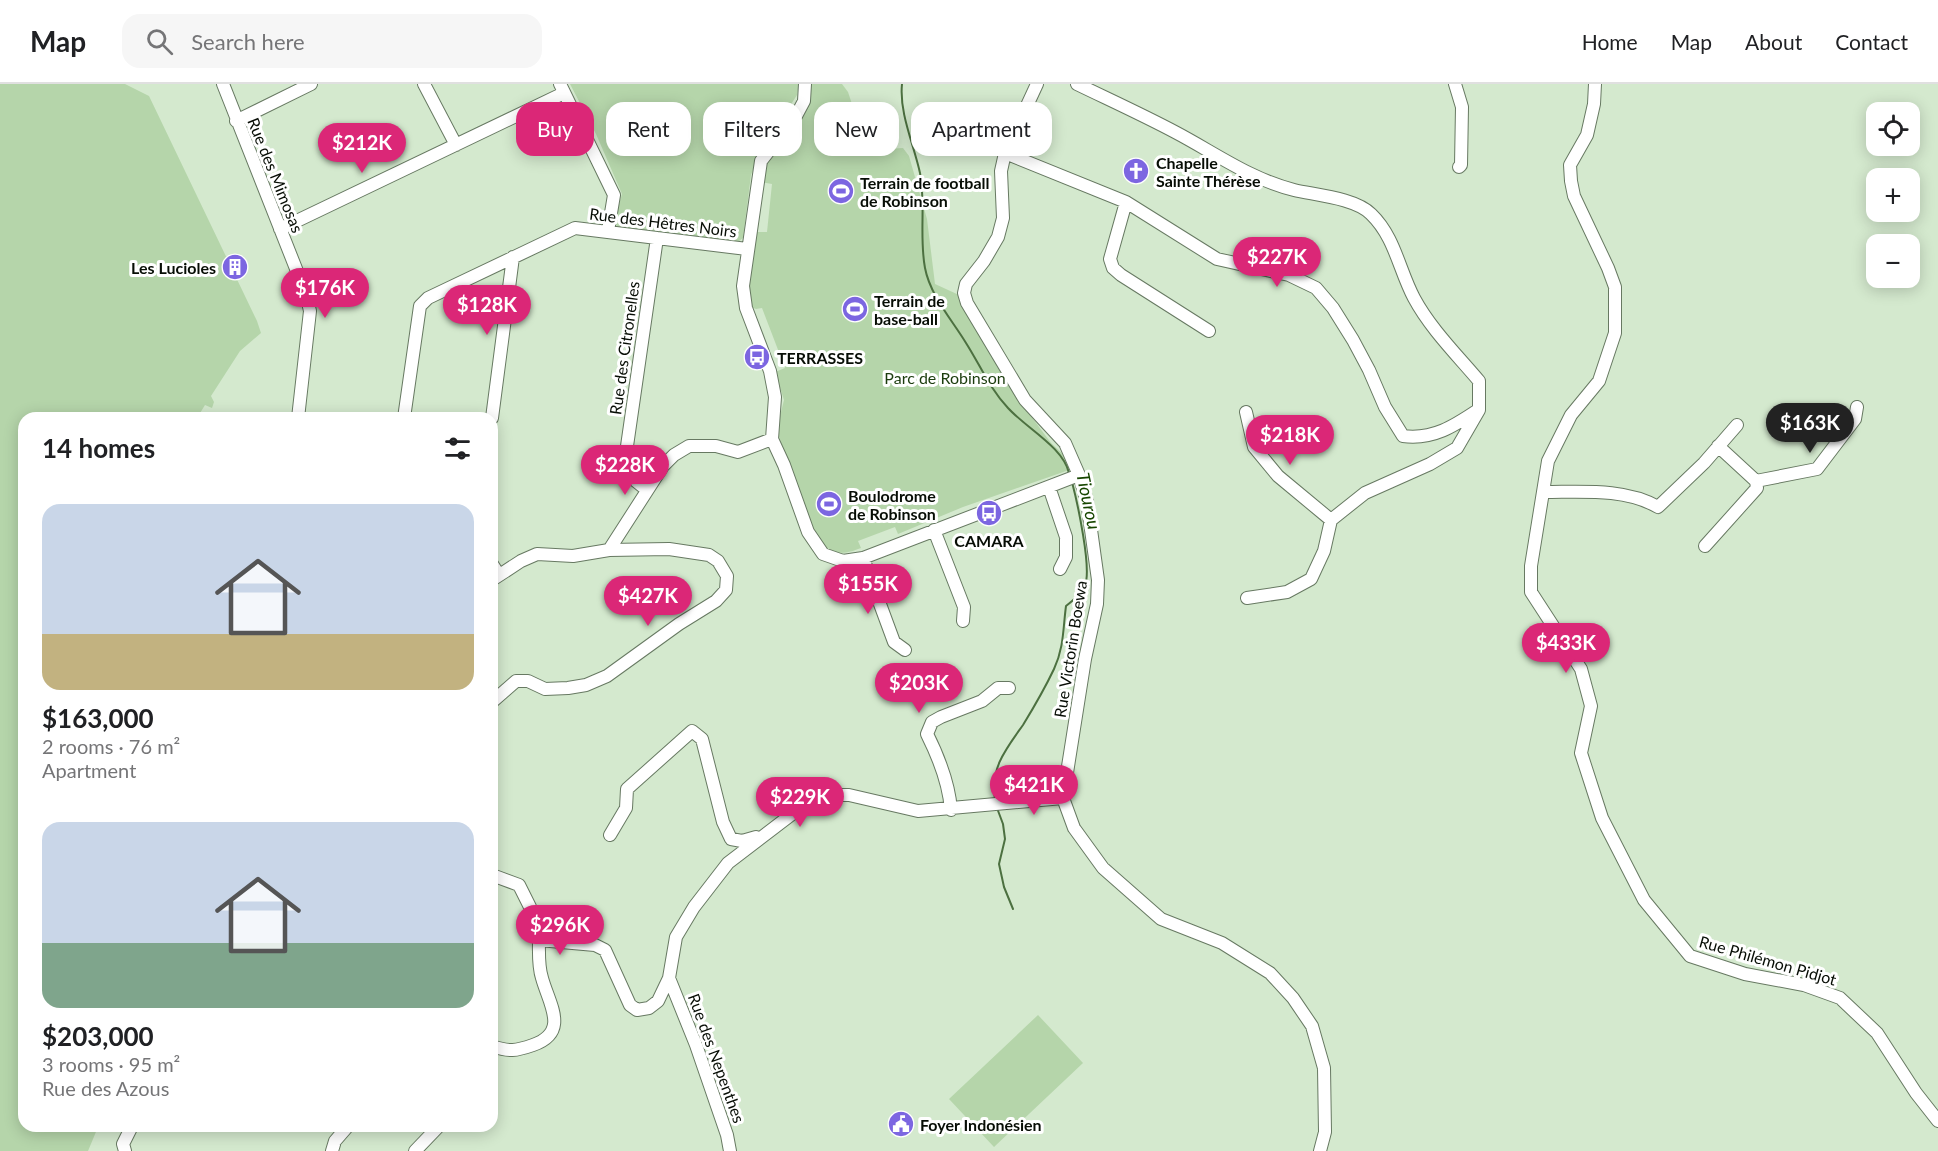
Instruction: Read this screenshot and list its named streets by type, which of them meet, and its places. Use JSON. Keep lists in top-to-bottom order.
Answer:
{
  "streets": {
    "street": [
      "Rue des Mimosas",
      "Rue des Hêtres Noirs",
      "Rue des Citronelles",
      "Rue Victorin Boewa",
      "Rue Philémon Pidjot",
      "Rue des Nepenthes"
    ]
  },
  "crossings": [
    ["Rue des Hêtres Noirs", "Rue des Citronelles"]
  ],
  "water": ["Tiourou"],
  "parks": ["Parc de Robinson"],
  "places": {
    "church": ["Chapelle Sainte Thérèse"],
    "sports": ["Terrain de football de Robinson", "Terrain de base-ball", "Boulodrome de Robinson"],
    "building": ["Les Lucioles"],
    "bus stop": ["TERRASSES", "CAMARA"],
    "public building": ["Foyer Indonésien"]
  },
  "page": {
    "header": "Map",
    "search": "Search here",
    "nav": [
      "Home",
      "Map",
      "About",
      "Contact"
    ],
    "map_buttons": ["+", "−"],
    "chip": [
      "Buy",
      "Rent",
      "Filters",
      "New",
      "Apartment"
    ],
    "price": [
      "$212K",
      "$227K",
      "$176K",
      "$128K",
      "$163K",
      "$218K",
      "$228K",
      "$155K",
      "$427K",
      "$433K",
      "$203K",
      "$421K",
      "$229K",
      "$296K"
    ],
    "heading": "14 homes",
    "list": [
      {
        "name": "$163,000",
        "note": "2 rooms · 76 m² · Apartment"
      },
      {
        "name": "$203,000",
        "note": "3 rooms · 95 m² · Rue des Azous"
      }
    ]
  }
}
